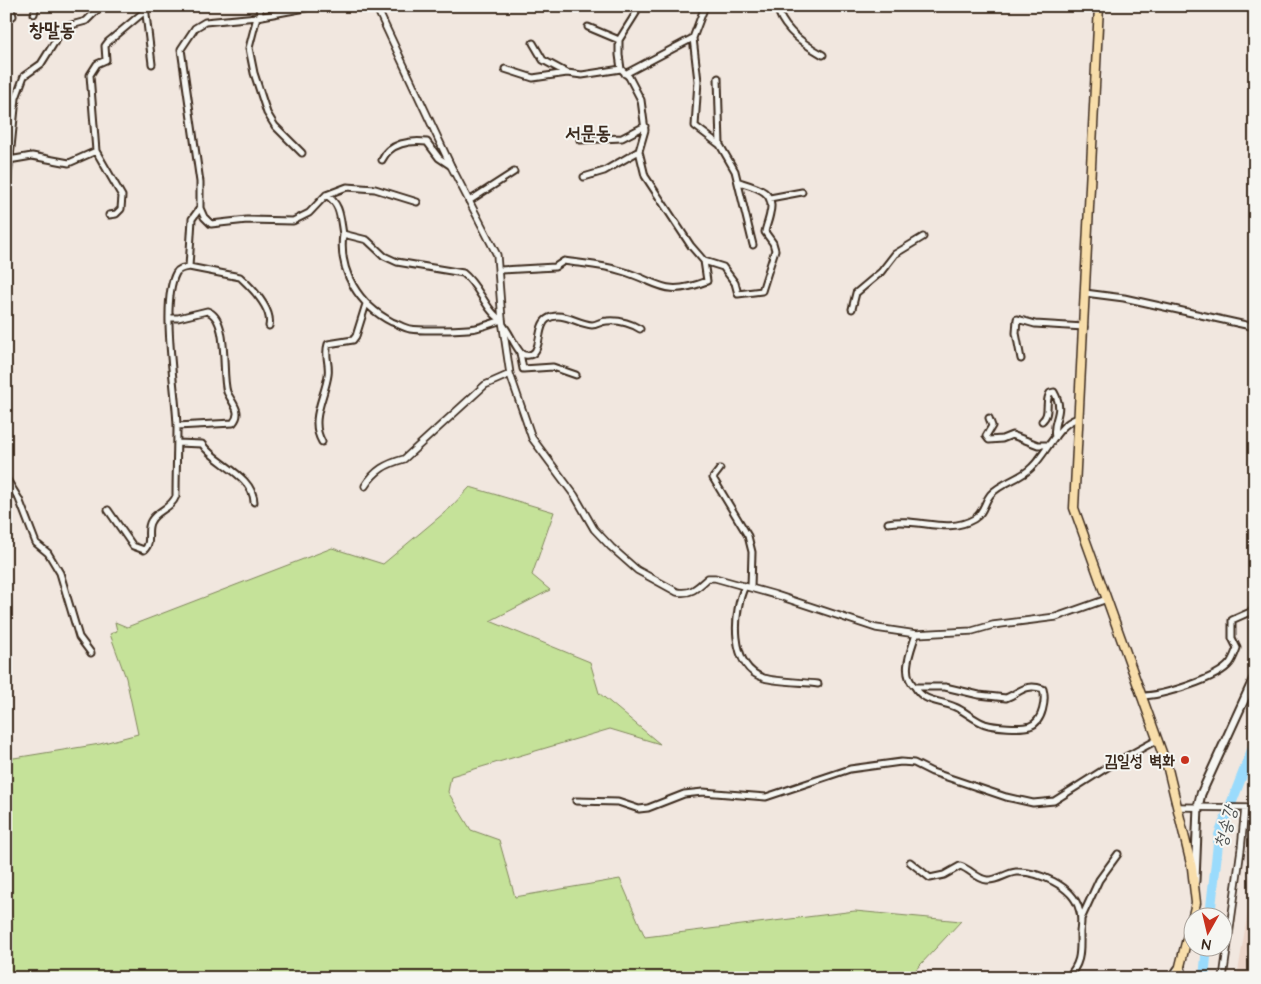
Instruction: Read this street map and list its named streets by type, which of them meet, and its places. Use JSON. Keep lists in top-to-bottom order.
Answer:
{
  "districts": ["창말동", "서문동"],
  "water": ["청송강"],
  "places": ["김일성 벽화"],
  "north": "bottom"
}
